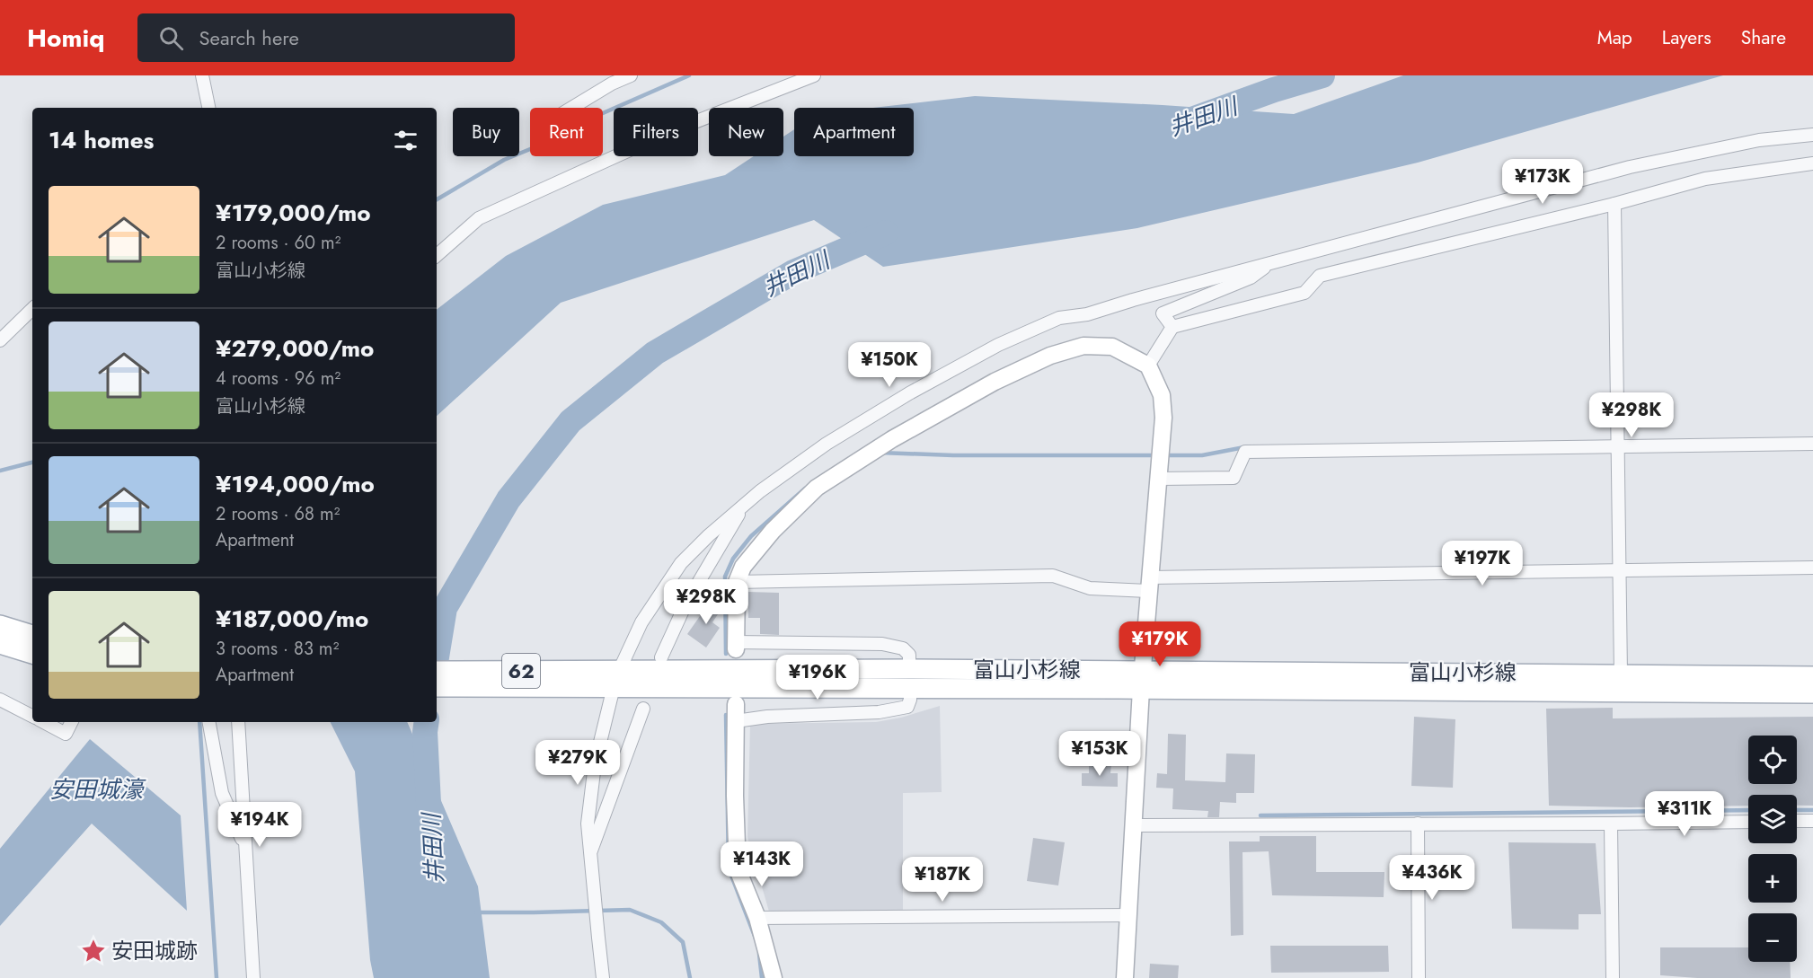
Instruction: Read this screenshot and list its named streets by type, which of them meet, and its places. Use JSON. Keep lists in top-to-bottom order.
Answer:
{
  "streets": {
    "main road": ["富山小杉線", "62"]
  },
  "water": ["井田川", "安田城濠"],
  "places": {
    "place": ["安田城跡"]
  },
  "page": {
    "header": "Homiq",
    "search": "Search here",
    "nav": ["Map", "Layers", "Share"],
    "chip": [
      "Buy",
      "Rent",
      "Filters",
      "New",
      "Apartment"
    ],
    "heading": "14 homes",
    "price": [
      "¥173K",
      "¥150K",
      "¥298K",
      "¥197K",
      "¥298K",
      "¥179K",
      "¥196K",
      "¥153K",
      "¥279K",
      "¥311K",
      "¥194K",
      "¥143K",
      "¥436K",
      "¥187K"
    ],
    "list": [
      {
        "name": "¥179,000/mo",
        "note": "2 rooms · 60 m² · 富山小杉線"
      },
      {
        "name": "¥279,000/mo",
        "note": "4 rooms · 96 m² · 富山小杉線"
      },
      {
        "name": "¥194,000/mo",
        "note": "2 rooms · 68 m² · Apartment"
      },
      {
        "name": "¥187,000/mo",
        "note": "3 rooms · 83 m² · Apartment"
      }
    ],
    "map_buttons": ["+", "−"]
  }
}
